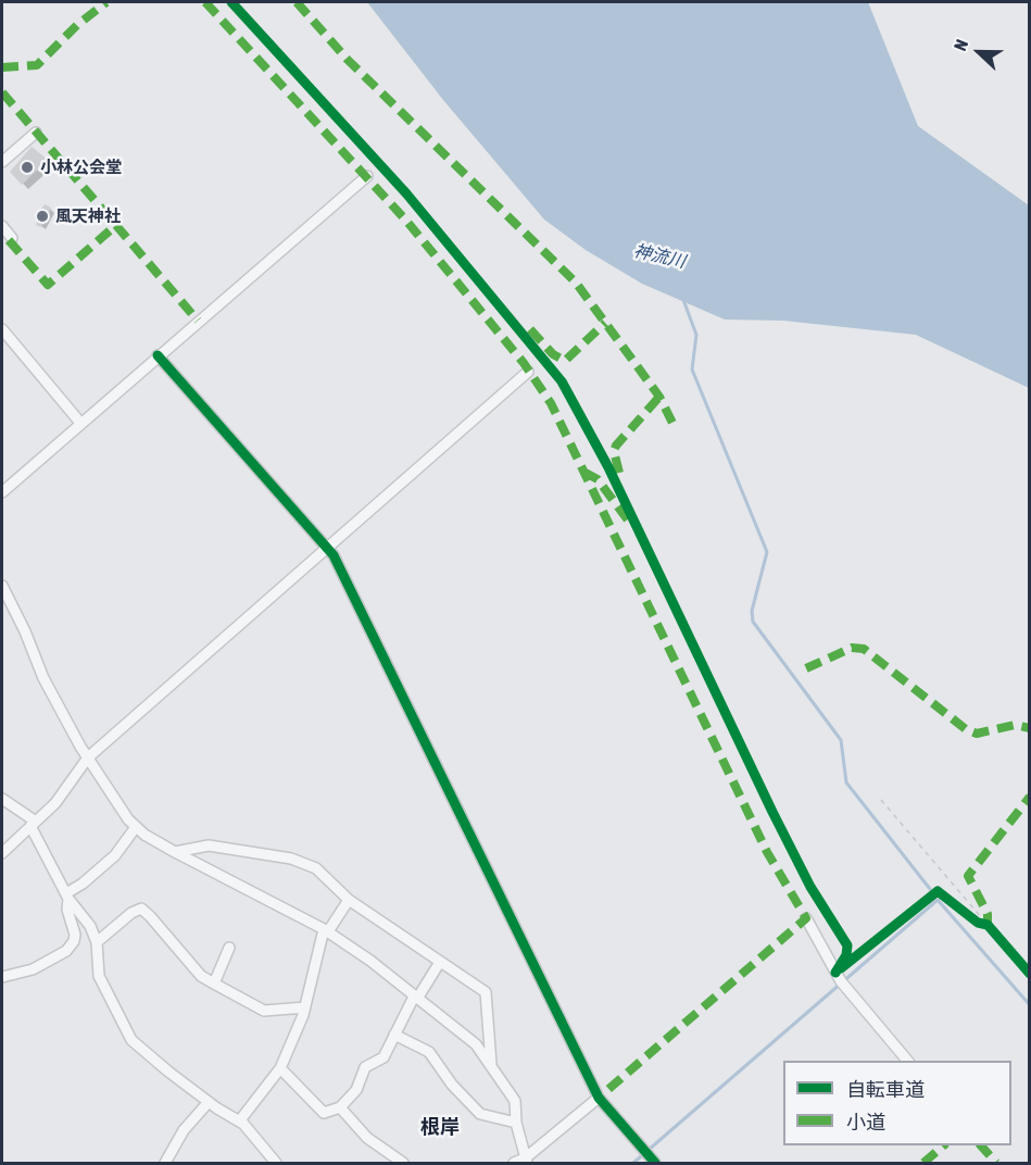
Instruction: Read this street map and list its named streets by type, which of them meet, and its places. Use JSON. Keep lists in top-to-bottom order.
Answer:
{
  "districts": ["根岸"],
  "water": ["神流川"],
  "places": ["小林公会堂", "風天神社"],
  "legend": ["自転車道", "小道"],
  "north": "left"
}
